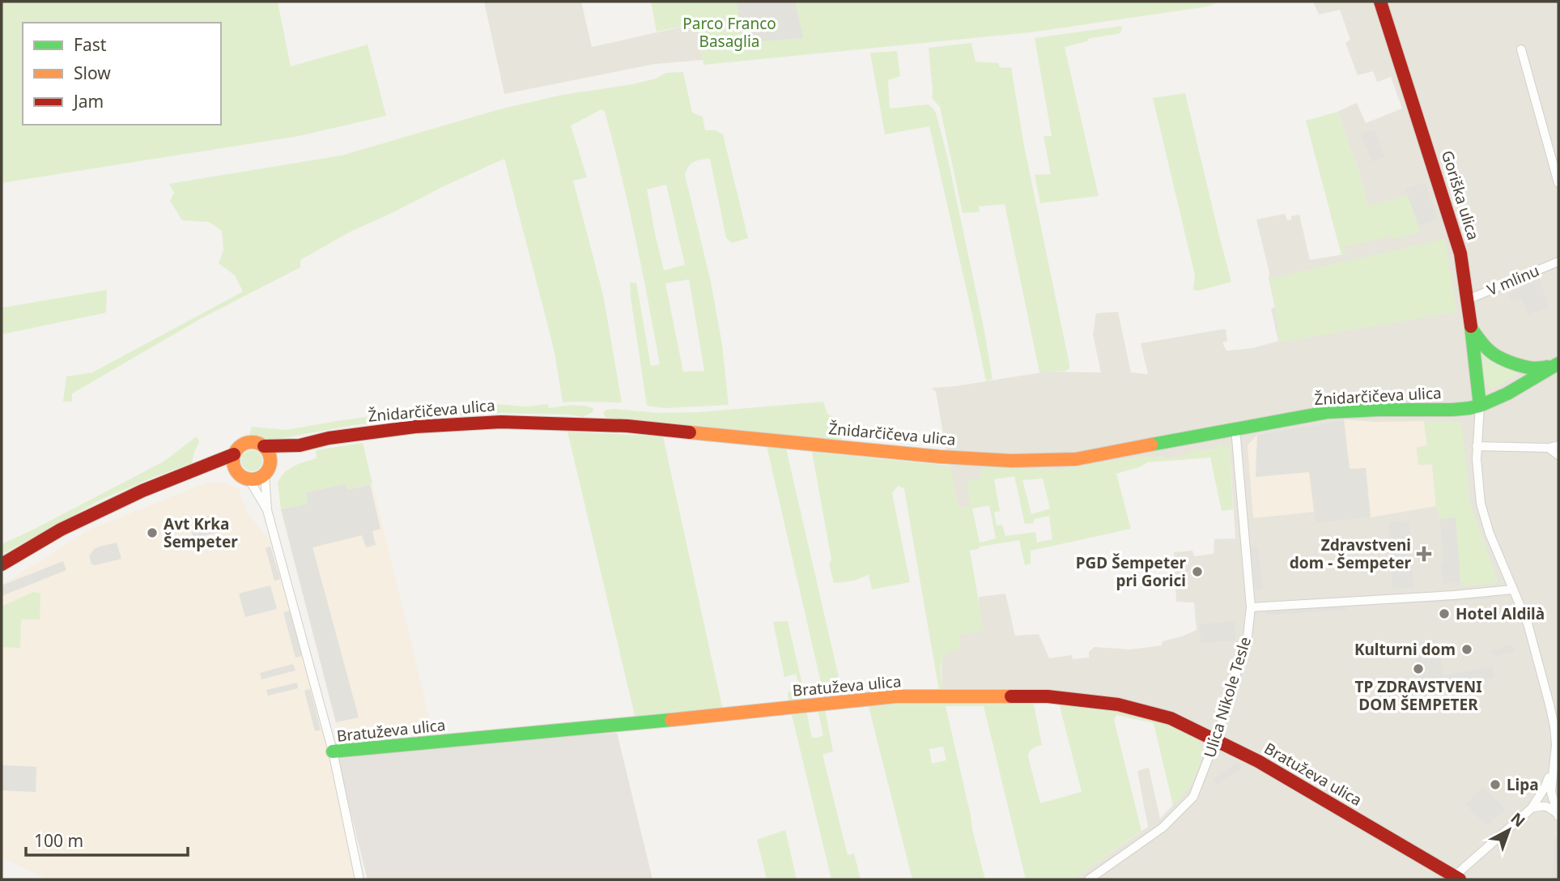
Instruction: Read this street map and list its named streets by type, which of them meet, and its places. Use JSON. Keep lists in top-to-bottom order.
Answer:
{
  "streets": {
    "street": [
      "Goriška ulica",
      "V mlinu",
      "Žnidarčičeva ulica",
      "Bratuževa ulica",
      "Ulica Nikole Tesle"
    ]
  },
  "crossings": [
    ["Goriška ulica", "V mlinu"],
    ["Goriška ulica", "Žnidarčičeva ulica"],
    ["Žnidarčičeva ulica", "Bratuževa ulica"],
    ["Žnidarčičeva ulica", "Ulica Nikole Tesle"],
    ["Bratuževa ulica", "Ulica Nikole Tesle"]
  ],
  "parks": ["Parco Franco Basaglia"],
  "places": {
    "other": [
      "Avt Krka Šempeter",
      "PGD Šempeter pri Gorici",
      "Hotel Aldilà",
      "Kulturni dom",
      "TP ZDRAVSTVENI DOM ŠEMPETER",
      "Lipa"
    ],
    "health": ["Zdravstveni dom - Šempeter"]
  },
  "legend": ["Fast", "Slow", "Jam"],
  "scale_bar": "100 m",
  "north": "top right"
}
